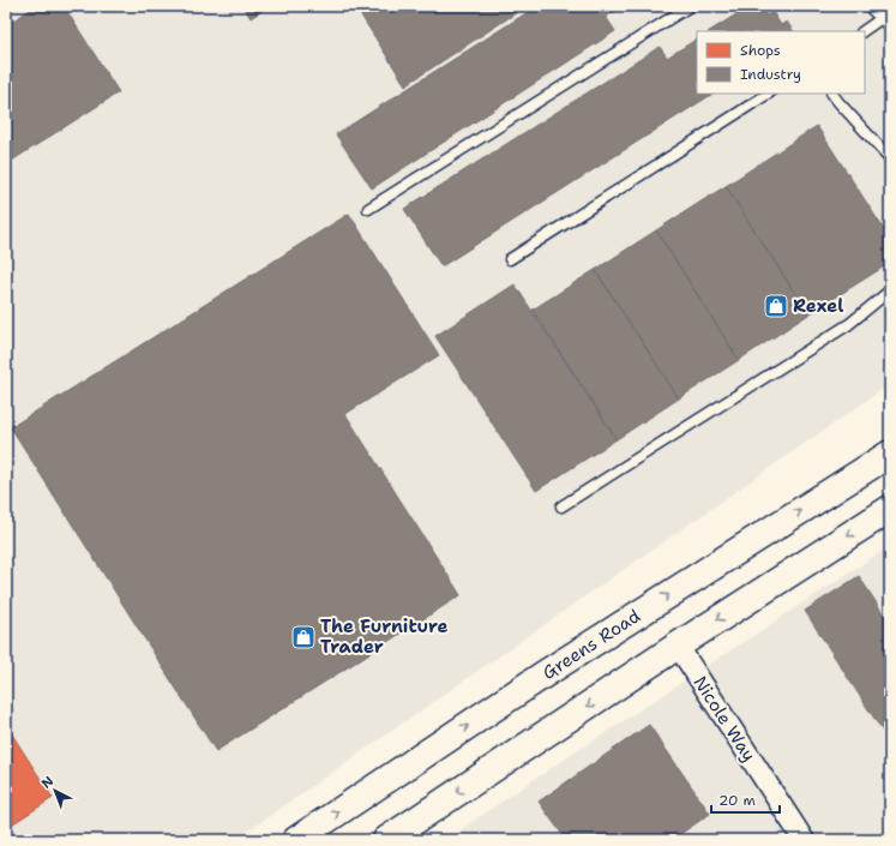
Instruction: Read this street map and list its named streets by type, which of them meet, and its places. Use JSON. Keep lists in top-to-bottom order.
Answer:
{
  "streets": {
    "main road": ["Greens Road"],
    "street": ["Nicole Way"]
  },
  "places": {
    "shop": ["Rexel", "The Furniture Trader"]
  },
  "legend": ["Shops", "Industry"],
  "scale_bar": "20 m",
  "north": "top left"
}
